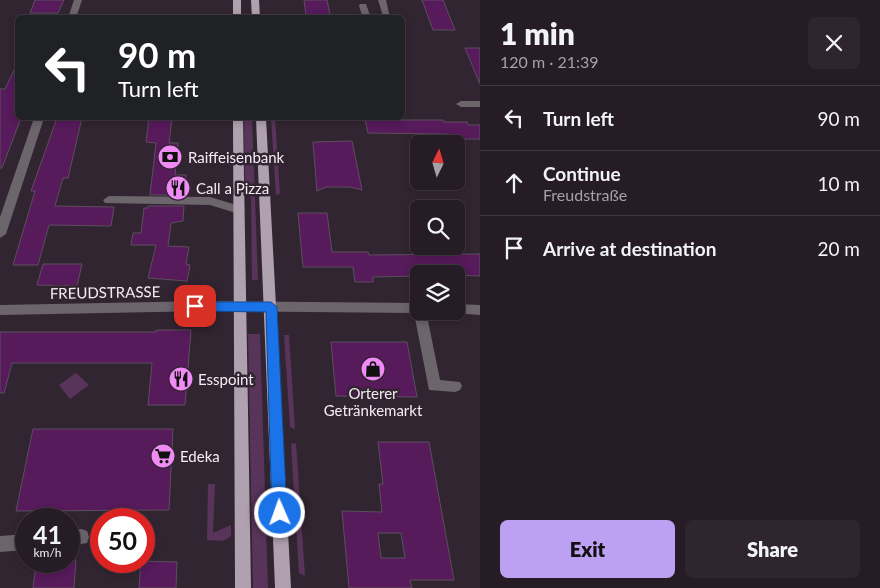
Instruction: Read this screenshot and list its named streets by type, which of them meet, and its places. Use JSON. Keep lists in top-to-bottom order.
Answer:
{
  "streets": {
    "street": ["FREUDSTRASSE"]
  },
  "places": {
    "bank": ["Raiffeisenbank"],
    "restaurant": ["Call a Pizza", "Esspoint"],
    "shop": ["Orterer Getränkemarkt"],
    "supermarket": ["Edeka"]
  },
  "north": "top",
  "page": {
    "heading": ["1 min", "120 m · 21:39"],
    "turn": ["90 m", "Turn left"],
    "list": [
      {
        "name": "Turn left",
        "value": "90 m"
      },
      {
        "name": "Continue",
        "note": "Freudstraße",
        "value": "10 m"
      },
      {
        "name": "Arrive at destination",
        "value": "20 m"
      }
    ],
    "speed": "41 km/h",
    "limit": "50",
    "buttons": ["Exit", "Share"]
  }
}
